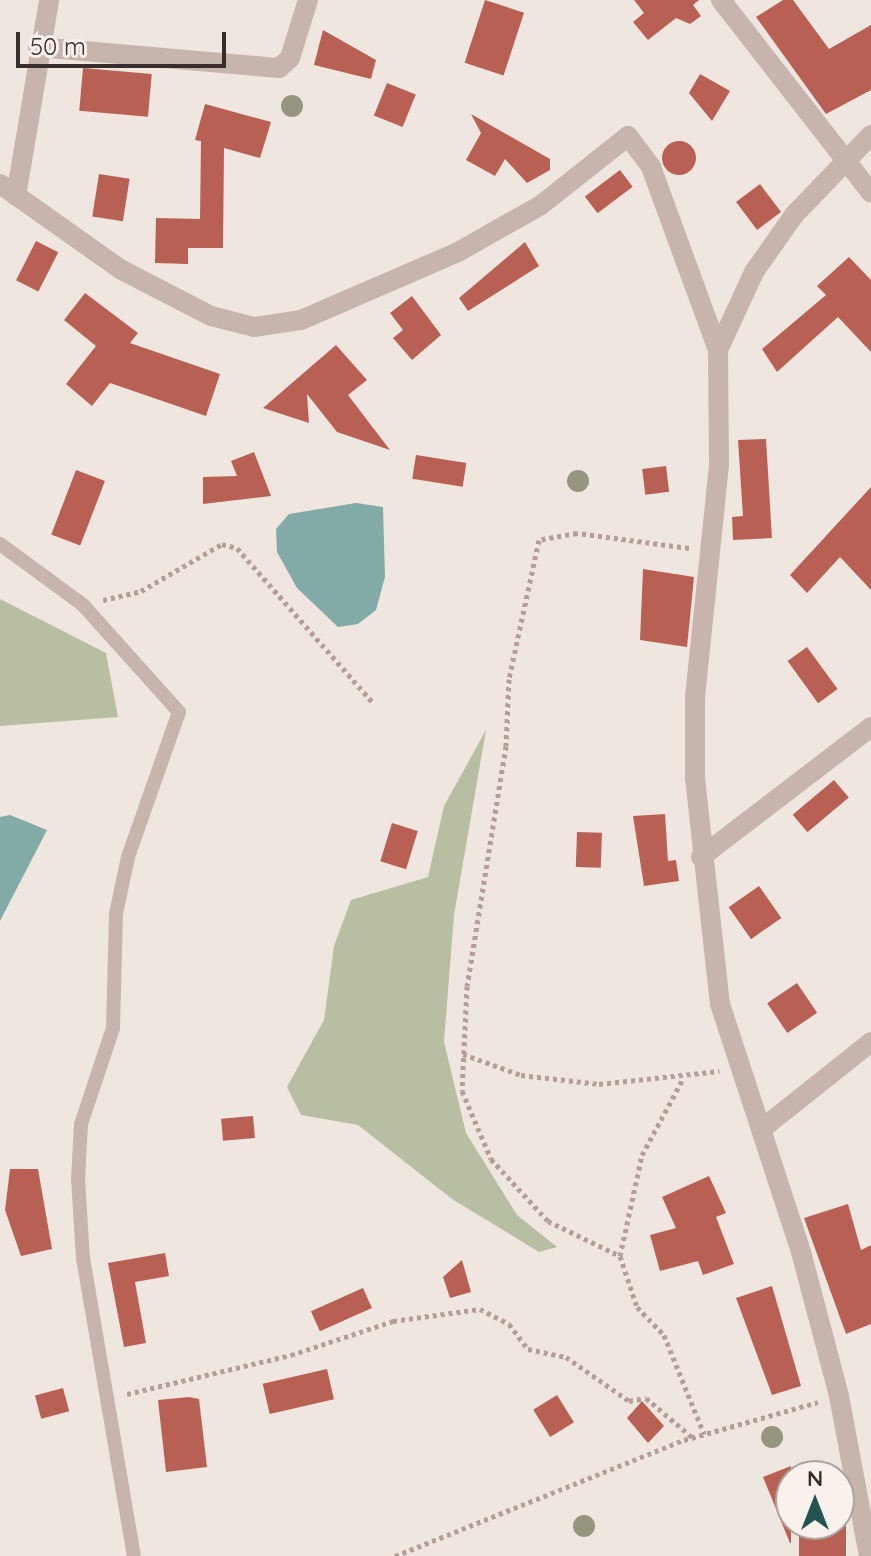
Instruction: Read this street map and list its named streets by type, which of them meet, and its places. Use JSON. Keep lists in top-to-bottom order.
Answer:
{
  "scale_bar": "50 m",
  "north": "top"
}
